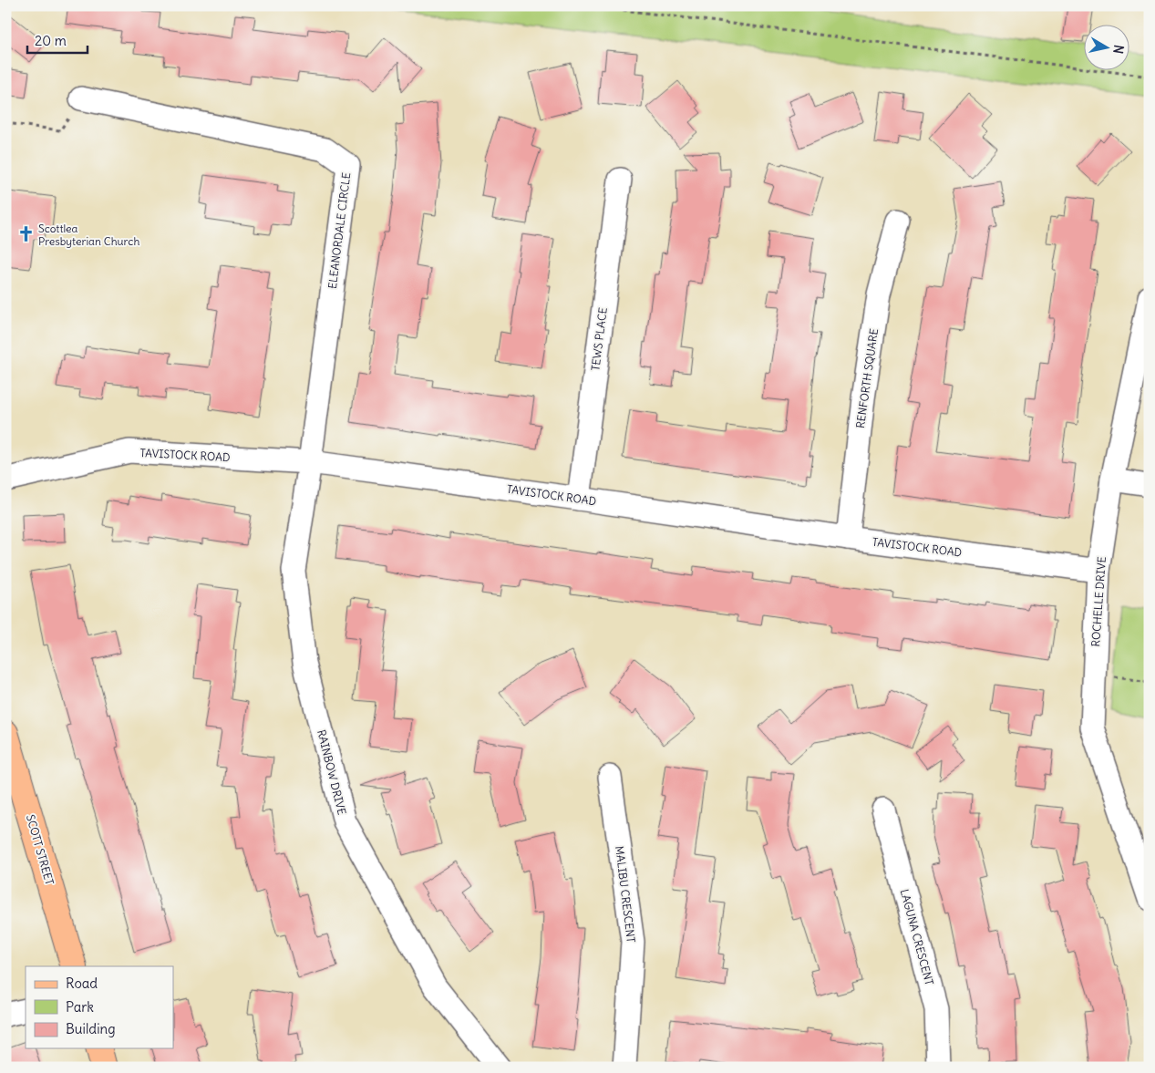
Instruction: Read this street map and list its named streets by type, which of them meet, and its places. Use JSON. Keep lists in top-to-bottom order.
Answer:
{
  "streets": {
    "main road": ["SCOTT STREET"],
    "street": [
      "ELEANORDALE CIRCLE",
      "TEWS PLACE",
      "RENFORTH SQUARE",
      "TAVISTOCK ROAD",
      "ROCHELLE DRIVE",
      "RAINBOW DRIVE",
      "MALIBU CRESCENT",
      "LAGUNA CRESCENT"
    ]
  },
  "crossings": [
    ["ELEANORDALE CIRCLE", "TAVISTOCK ROAD"],
    ["ELEANORDALE CIRCLE", "RAINBOW DRIVE"],
    ["TEWS PLACE", "TAVISTOCK ROAD"],
    ["RENFORTH SQUARE", "TAVISTOCK ROAD"],
    ["TAVISTOCK ROAD", "ROCHELLE DRIVE"],
    ["TAVISTOCK ROAD", "RAINBOW DRIVE"]
  ],
  "places": {
    "church": ["Scottlea Presbyterian Church"]
  },
  "legend": ["Road", "Park", "Building"],
  "scale_bar": "20 m",
  "north": "right"
}
